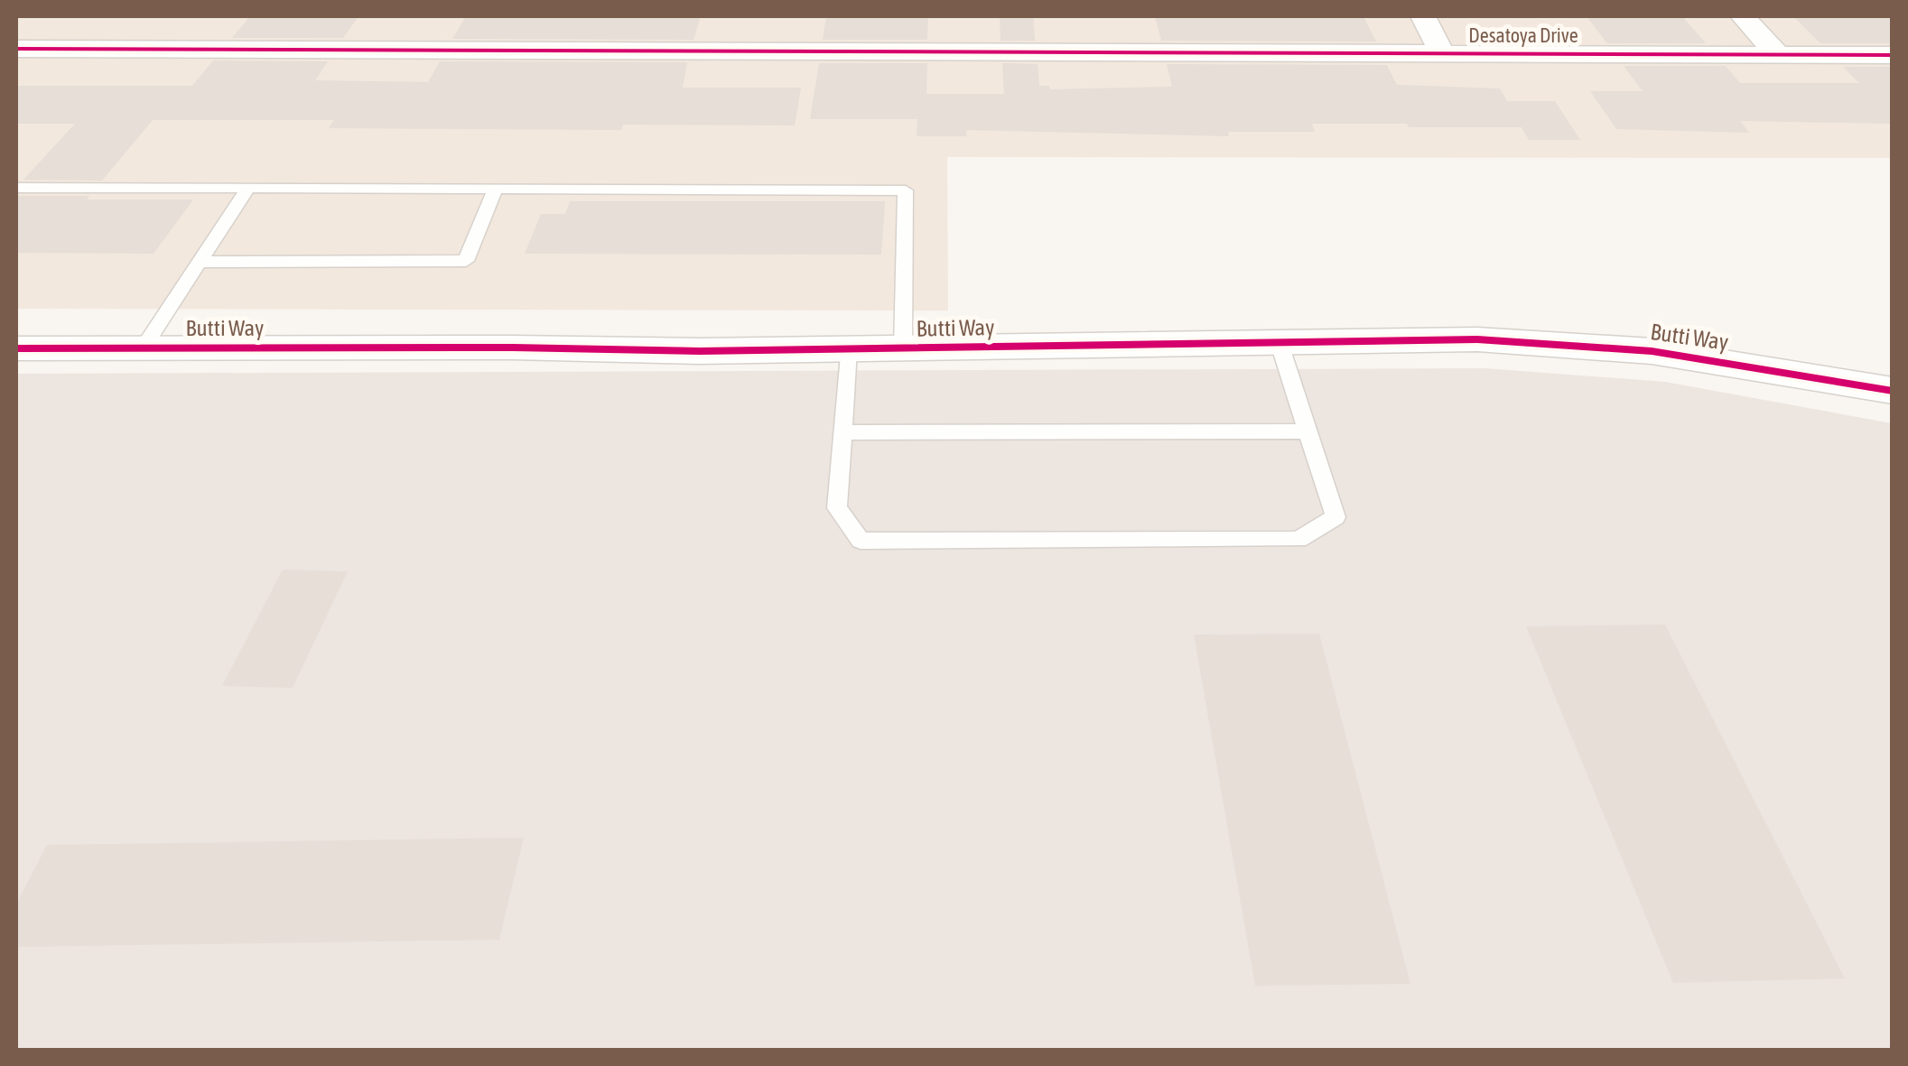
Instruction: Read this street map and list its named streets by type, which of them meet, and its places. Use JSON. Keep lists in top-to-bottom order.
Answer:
{
  "streets": {
    "street": ["Desatoya Drive", "Butti Way"]
  }
}
